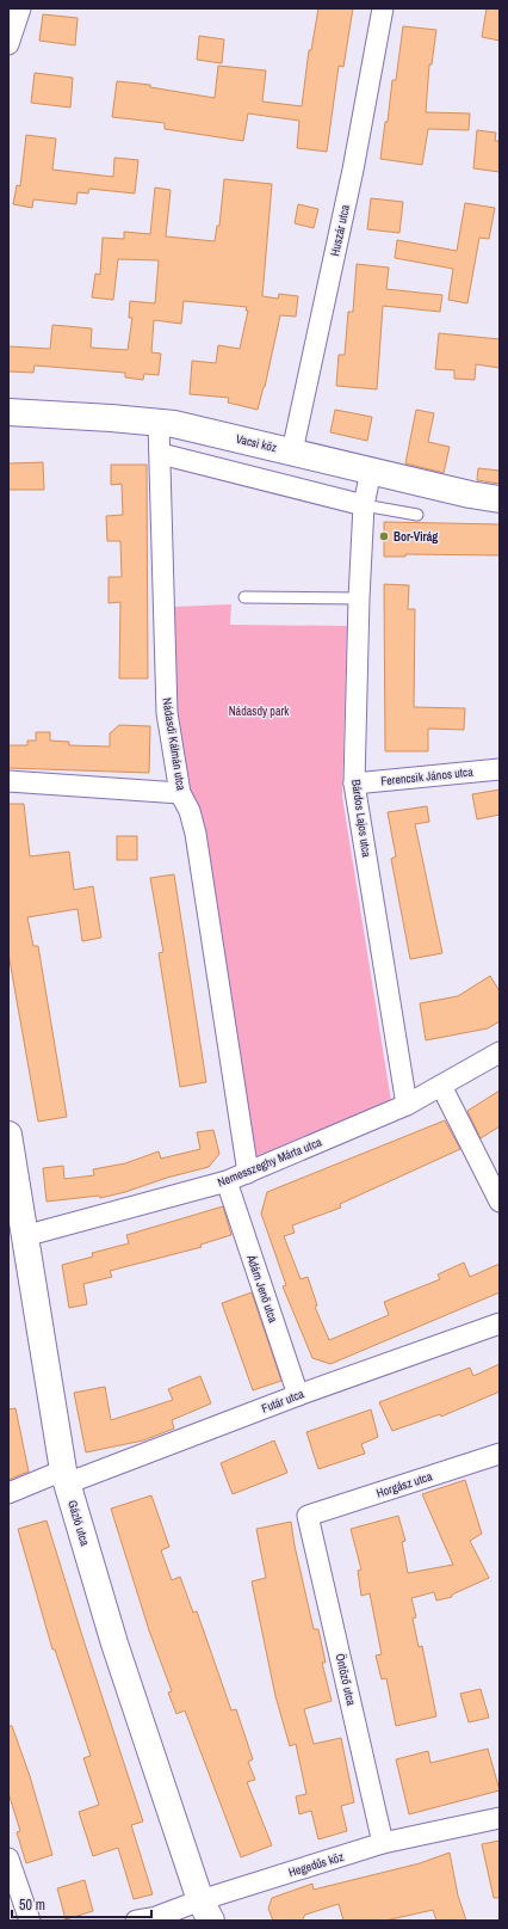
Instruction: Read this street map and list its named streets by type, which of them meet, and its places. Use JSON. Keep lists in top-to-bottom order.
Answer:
{
  "streets": {
    "street": [
      "Huszár utca",
      "Vacsi köz",
      "Nádasdi Kálmán utca",
      "Ferencsik János utca",
      "Bárdos Lajos utca",
      "Nemesszeghy Márta utca",
      "Ádám Jenő utca",
      "Futár utca",
      "Horgász utca",
      "Gázló utca",
      "Öntöző utca",
      "Hegedűs köz"
    ]
  },
  "crossings": [
    ["Huszár utca", "Vacsi köz"],
    ["Vacsi köz", "Nádasdi Kálmán utca"],
    ["Vacsi köz", "Bárdos Lajos utca"],
    ["Nádasdi Kálmán utca", "Nemesszeghy Márta utca"],
    ["Ferencsik János utca", "Bárdos Lajos utca"],
    ["Bárdos Lajos utca", "Nemesszeghy Márta utca"],
    ["Nemesszeghy Márta utca", "Ádám Jenő utca"],
    ["Nemesszeghy Márta utca", "Gázló utca"],
    ["Ádám Jenő utca", "Futár utca"],
    ["Futár utca", "Gázló utca"],
    ["Horgász utca", "Öntöző utca"],
    ["Gázló utca", "Hegedűs köz"],
    ["Öntöző utca", "Hegedűs köz"]
  ],
  "parks": ["Nádasdy park"],
  "places": ["Bor-Virág"],
  "scale_bar": "50 m"
}
